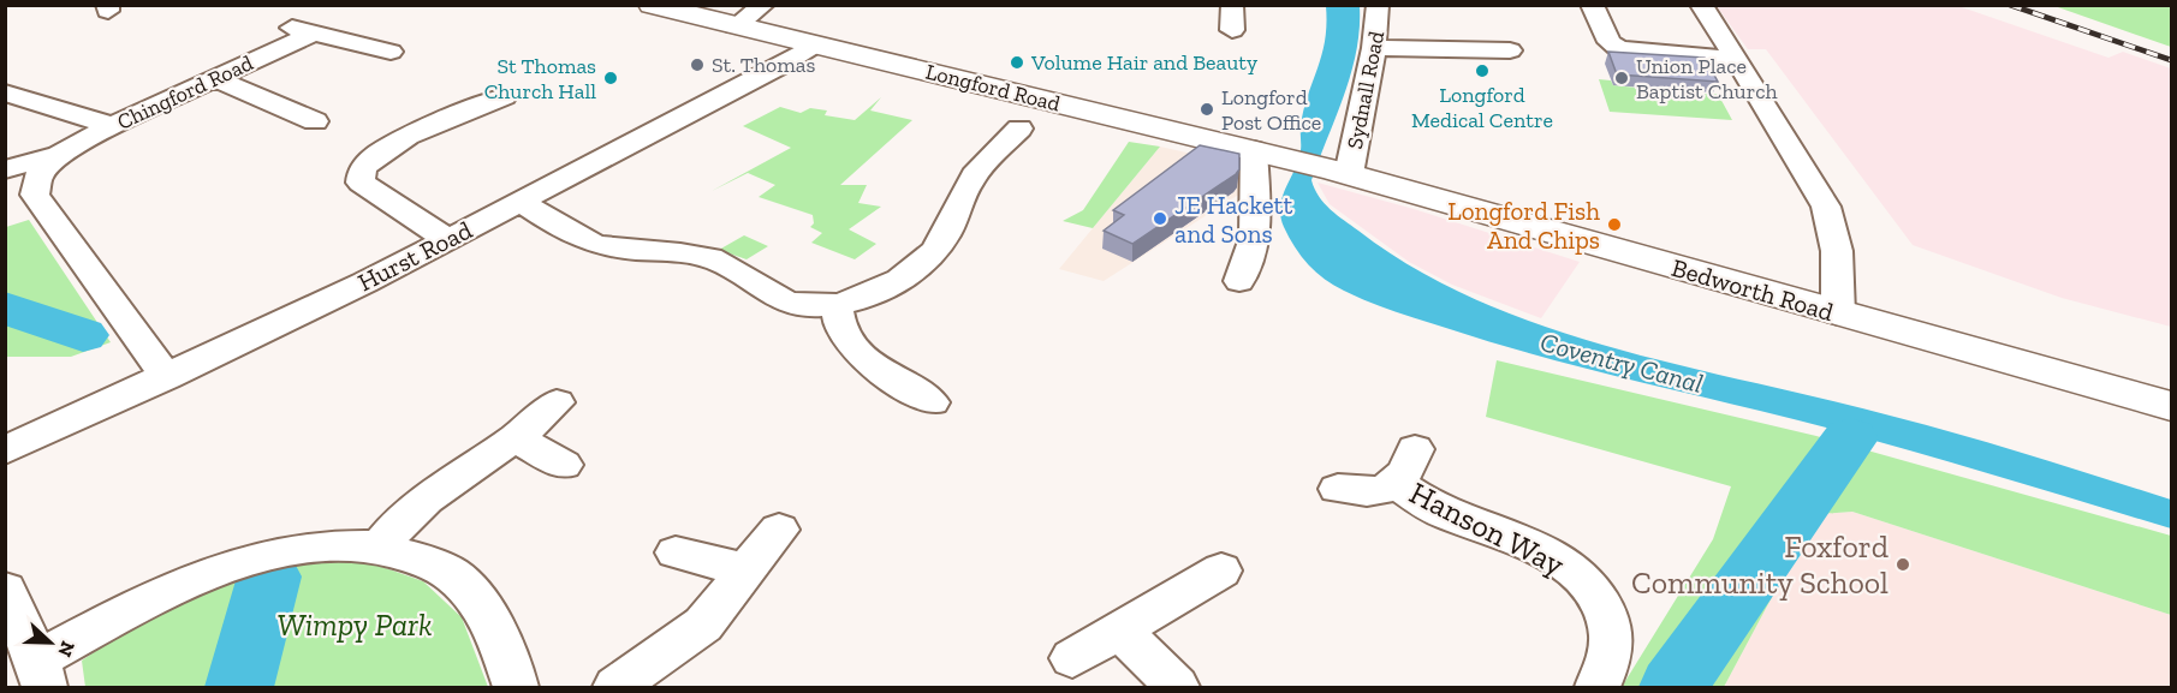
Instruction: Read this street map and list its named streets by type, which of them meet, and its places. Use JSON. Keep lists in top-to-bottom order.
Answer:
{
  "streets": {
    "main road": ["Longford Road", "Bedworth Road"],
    "street": [
      "Sydnall Road",
      "Chingford Road",
      "Hurst Road",
      "Hanson Way"
    ]
  },
  "crossings": [
    ["Longford Road", "Sydnall Road"],
    ["Longford Road", "Hurst Road"],
    ["Longford Road", "Bedworth Road"],
    ["Sydnall Road", "Bedworth Road"],
    ["Chingford Road", "Hurst Road"]
  ],
  "water": ["Coventry Canal"],
  "parks": ["Wimpy Park"],
  "places": [
    "Volume Hair and Beauty",
    "St. Thomas",
    "Longford Medical Centre",
    "St Thomas Church Hall",
    "Union Place Baptist Church",
    "Longford Post Office",
    "JE Hackett and Sons",
    "Longford Fish And Chips",
    "Foxford Community School"
  ],
  "north": "right"
}
